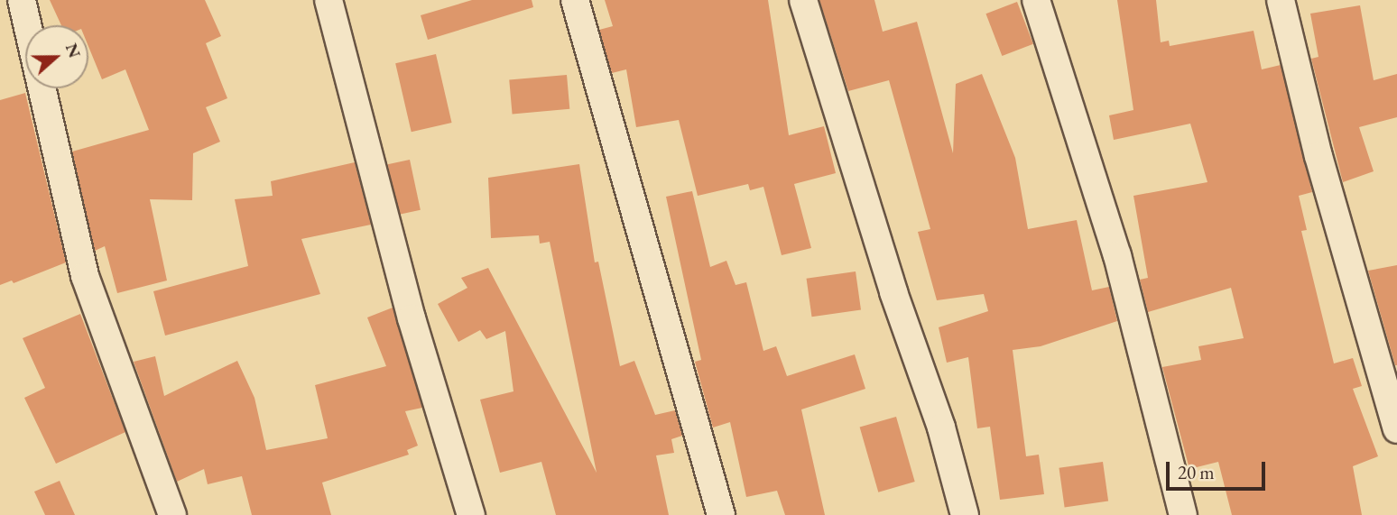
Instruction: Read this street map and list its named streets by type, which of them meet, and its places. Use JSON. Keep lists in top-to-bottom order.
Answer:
{
  "scale_bar": "20 m",
  "north": "right"
}
